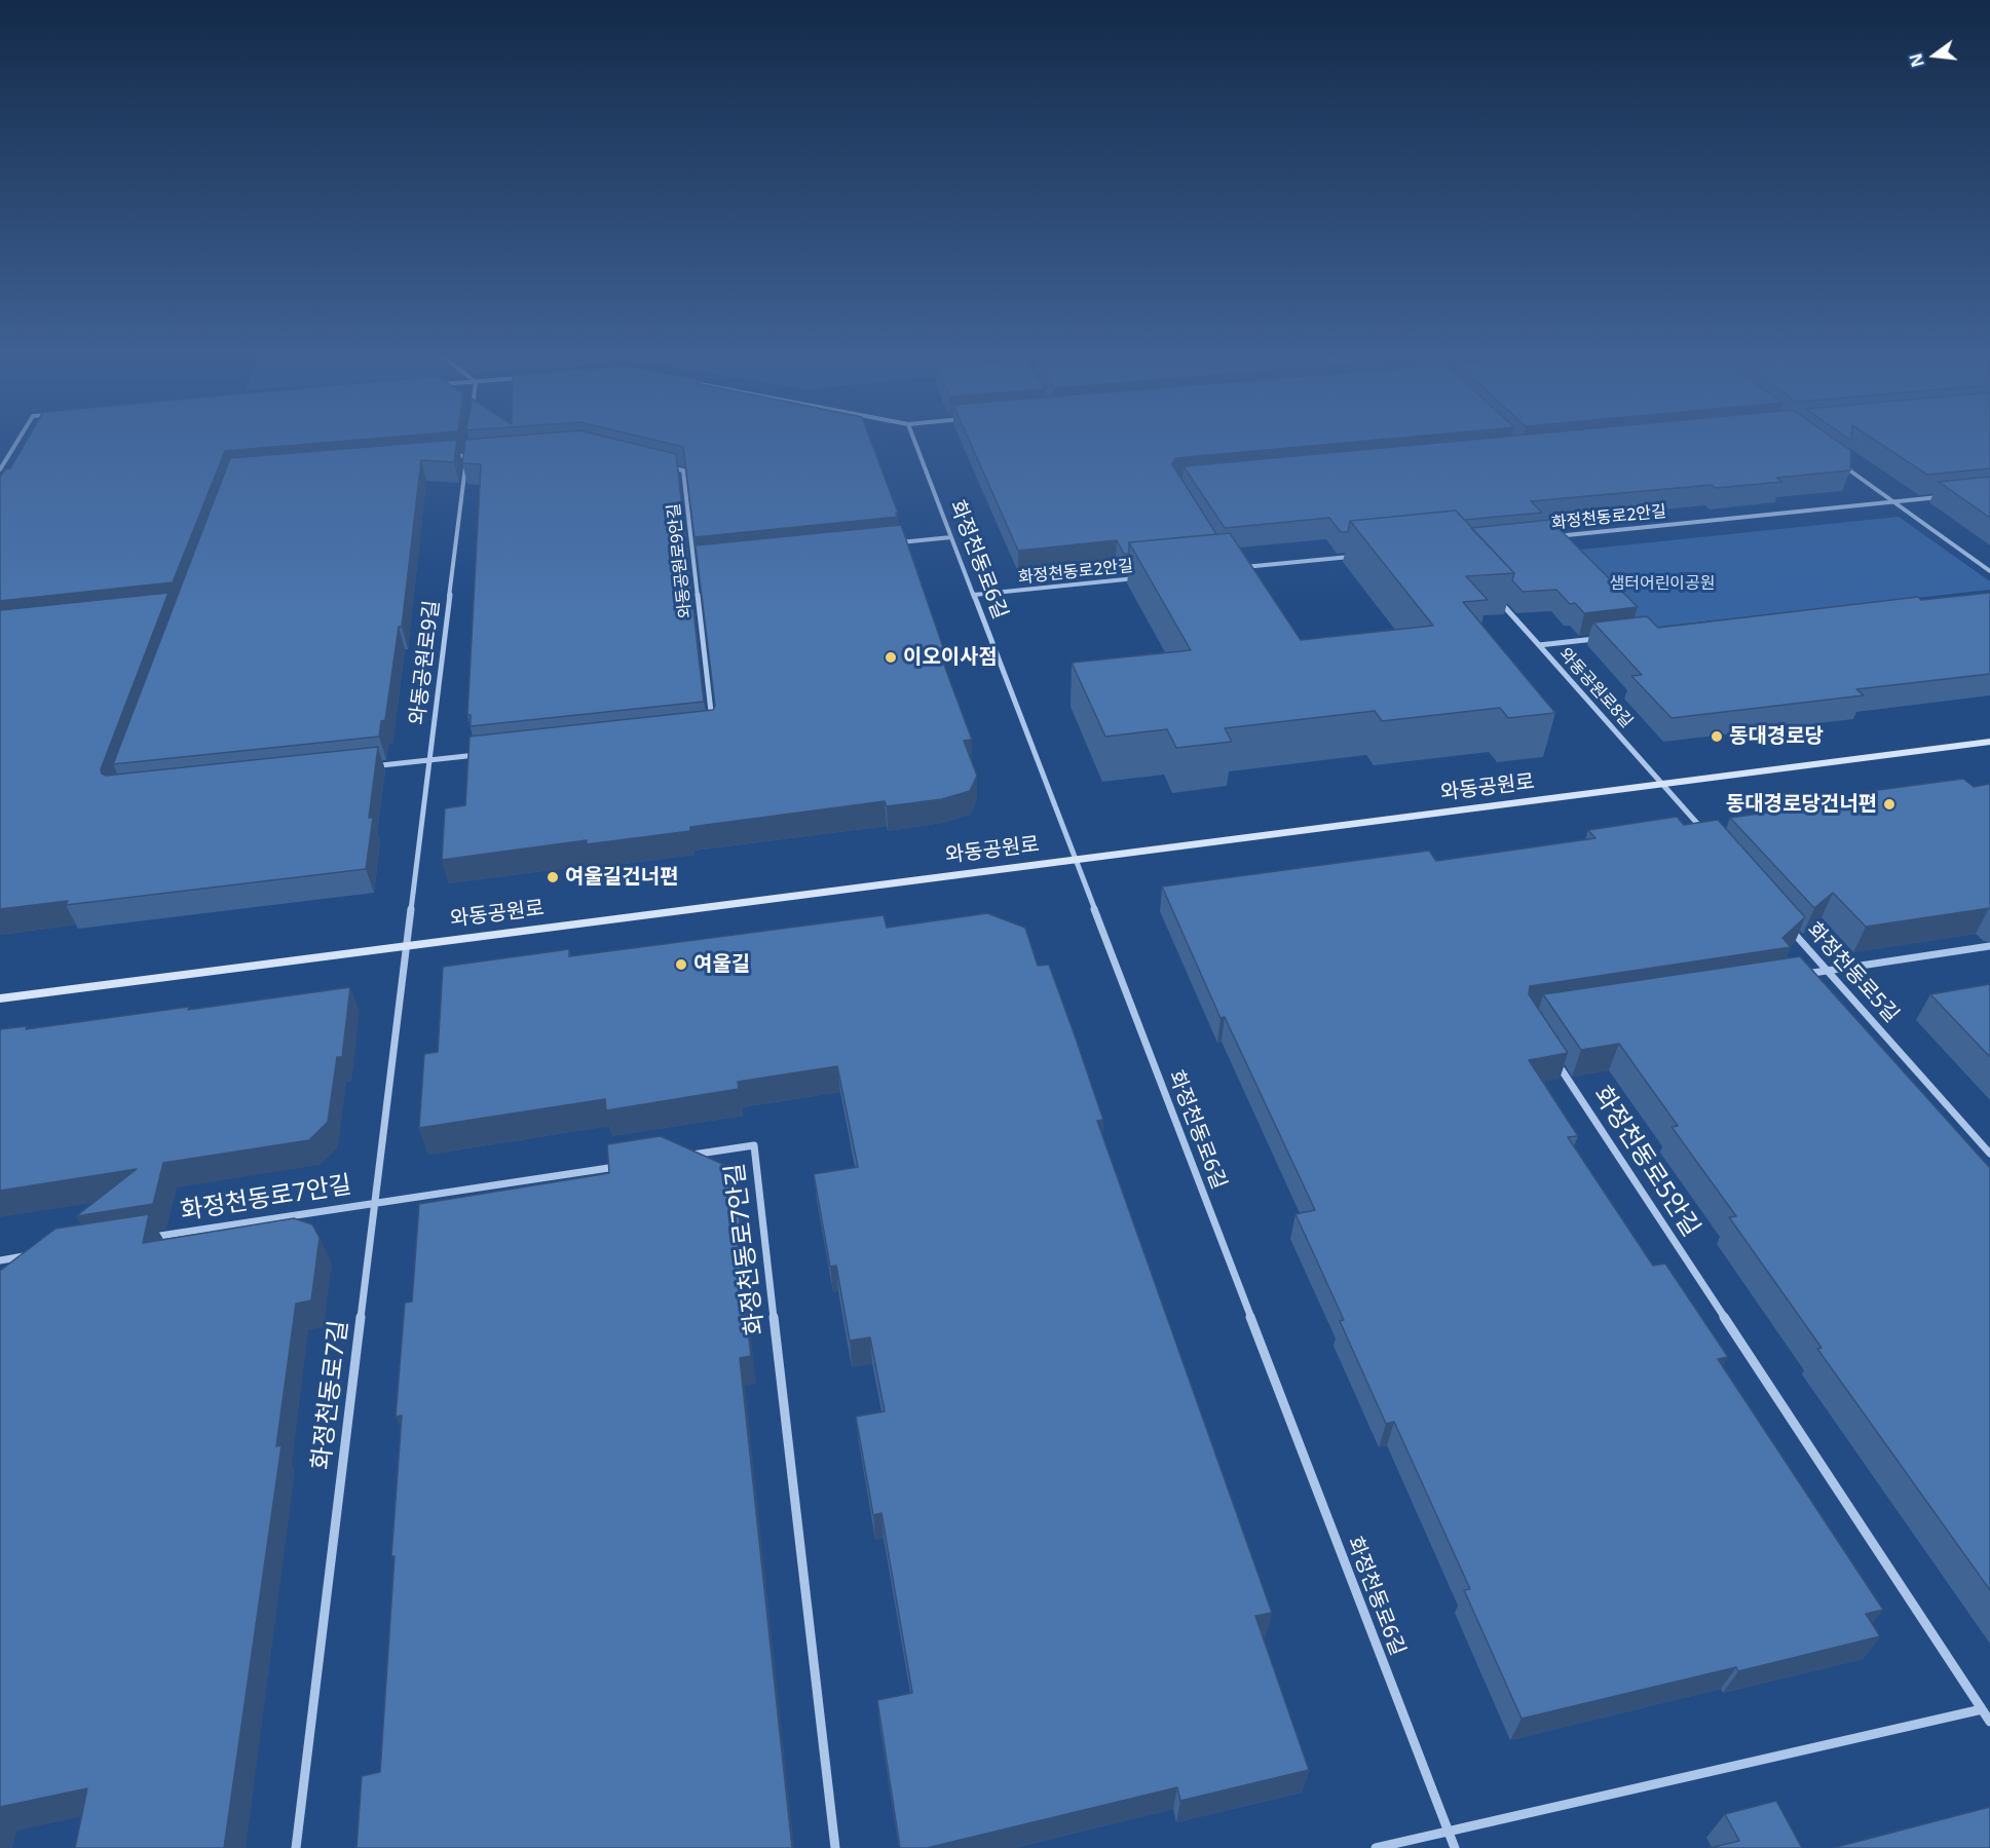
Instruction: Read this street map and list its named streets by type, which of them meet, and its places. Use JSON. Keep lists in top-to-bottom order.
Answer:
{
  "streets": {
    "street": [
      "화정천동로2안길",
      "화정천동로6길",
      "와동공원로9안길",
      "와동공원로9길",
      "와동공원로8길",
      "와동공원로",
      "화정천동로5길",
      "화정천동로5안길",
      "화정천동로7안길",
      "화정천동로7길"
    ]
  },
  "crossings": [
    ["화정천동로2안길", "화정천동로6길"],
    ["화정천동로6길", "와동공원로"],
    ["와동공원로9안길", "와동공원로9길"],
    ["와동공원로9길", "와동공원로"],
    ["와동공원로9길", "화정천동로7길"],
    ["와동공원로8길", "와동공원로"],
    ["와동공원로", "화정천동로7길"],
    ["화정천동로7안길", "화정천동로7길"]
  ],
  "parks": ["샘터어린이공원"],
  "places": [
    "이오이사점",
    "동대경로당",
    "동대경로당건너편",
    "여울길건너편",
    "여울길"
  ],
  "north": "left"
}
